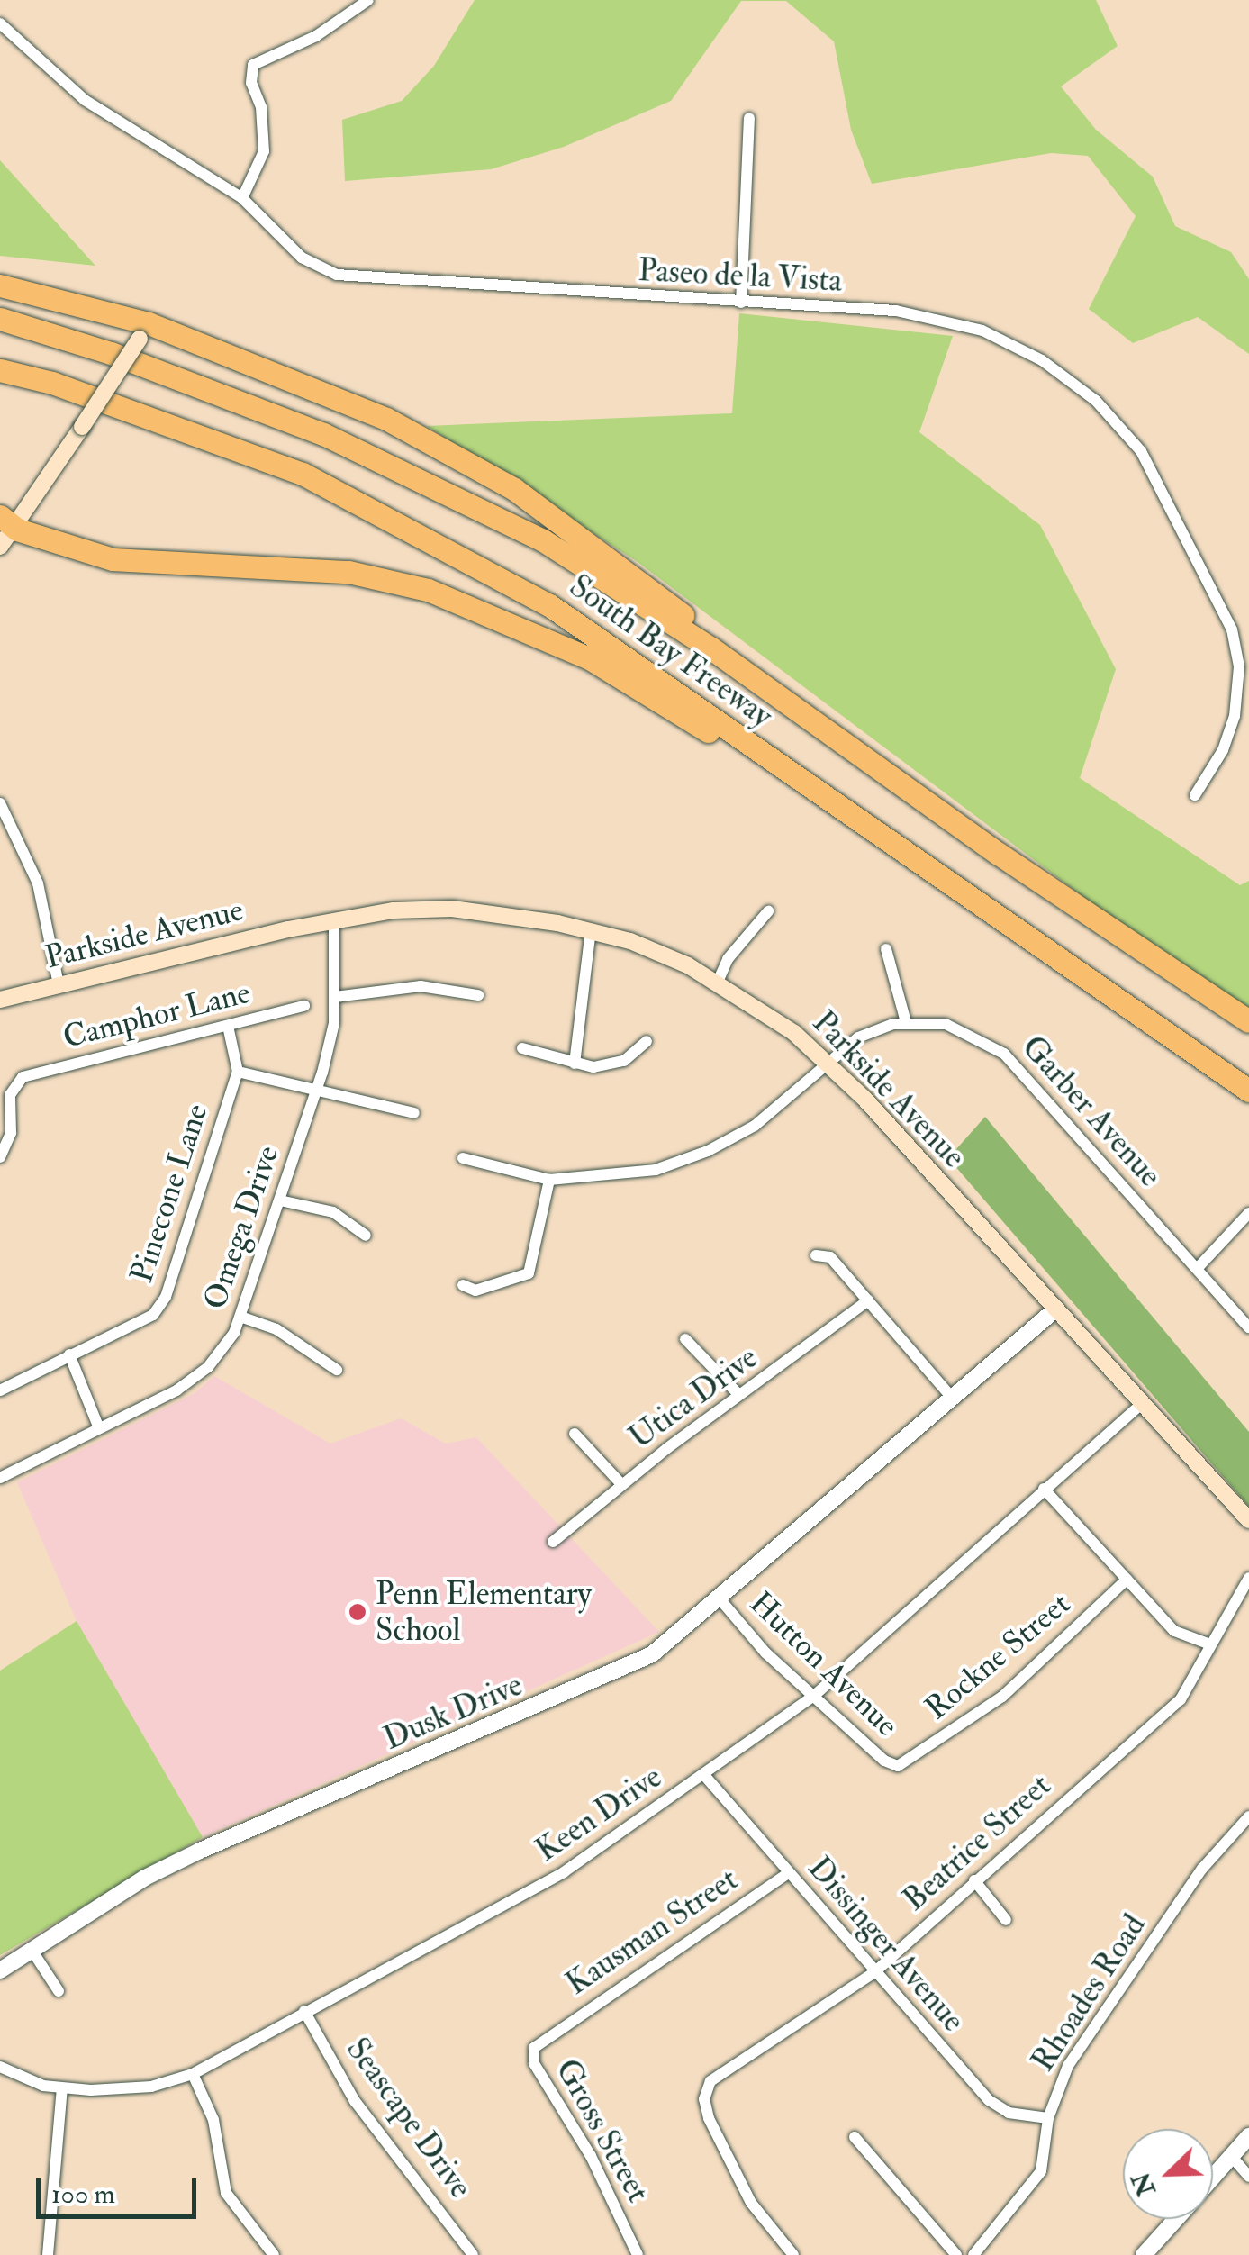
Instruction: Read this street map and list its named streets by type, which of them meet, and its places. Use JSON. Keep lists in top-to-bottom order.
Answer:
{
  "streets": {
    "highway": ["South Bay Freeway"],
    "main road": ["Parkside Avenue"],
    "street": [
      "Paseo de la Vista",
      "Camphor Lane",
      "Garber Avenue",
      "Pinecone Lane",
      "Omega Drive",
      "Utica Drive",
      "Rockne Street",
      "Hutton Avenue",
      "Dusk Drive",
      "Keen Drive",
      "Beatrice Street",
      "Kausman Street",
      "Dissinger Avenue",
      "Rhoades Road",
      "Seascape Drive",
      "Gross Street"
    ]
  },
  "crossings": [
    ["Parkside Avenue", "Garber Avenue"],
    ["Parkside Avenue", "Omega Drive"],
    ["Parkside Avenue", "Dusk Drive"],
    ["Parkside Avenue", "Keen Drive"],
    ["Camphor Lane", "Pinecone Lane"],
    ["Rockne Street", "Hutton Avenue"],
    ["Hutton Avenue", "Dusk Drive"],
    ["Hutton Avenue", "Keen Drive"],
    ["Keen Drive", "Dissinger Avenue"],
    ["Keen Drive", "Seascape Drive"],
    ["Beatrice Street", "Dissinger Avenue"],
    ["Kausman Street", "Dissinger Avenue"],
    ["Kausman Street", "Gross Street"],
    ["Dissinger Avenue", "Rhoades Road"]
  ],
  "places": ["Penn Elementary School"],
  "scale_bar": "100 m",
  "north": "bottom left"
}
